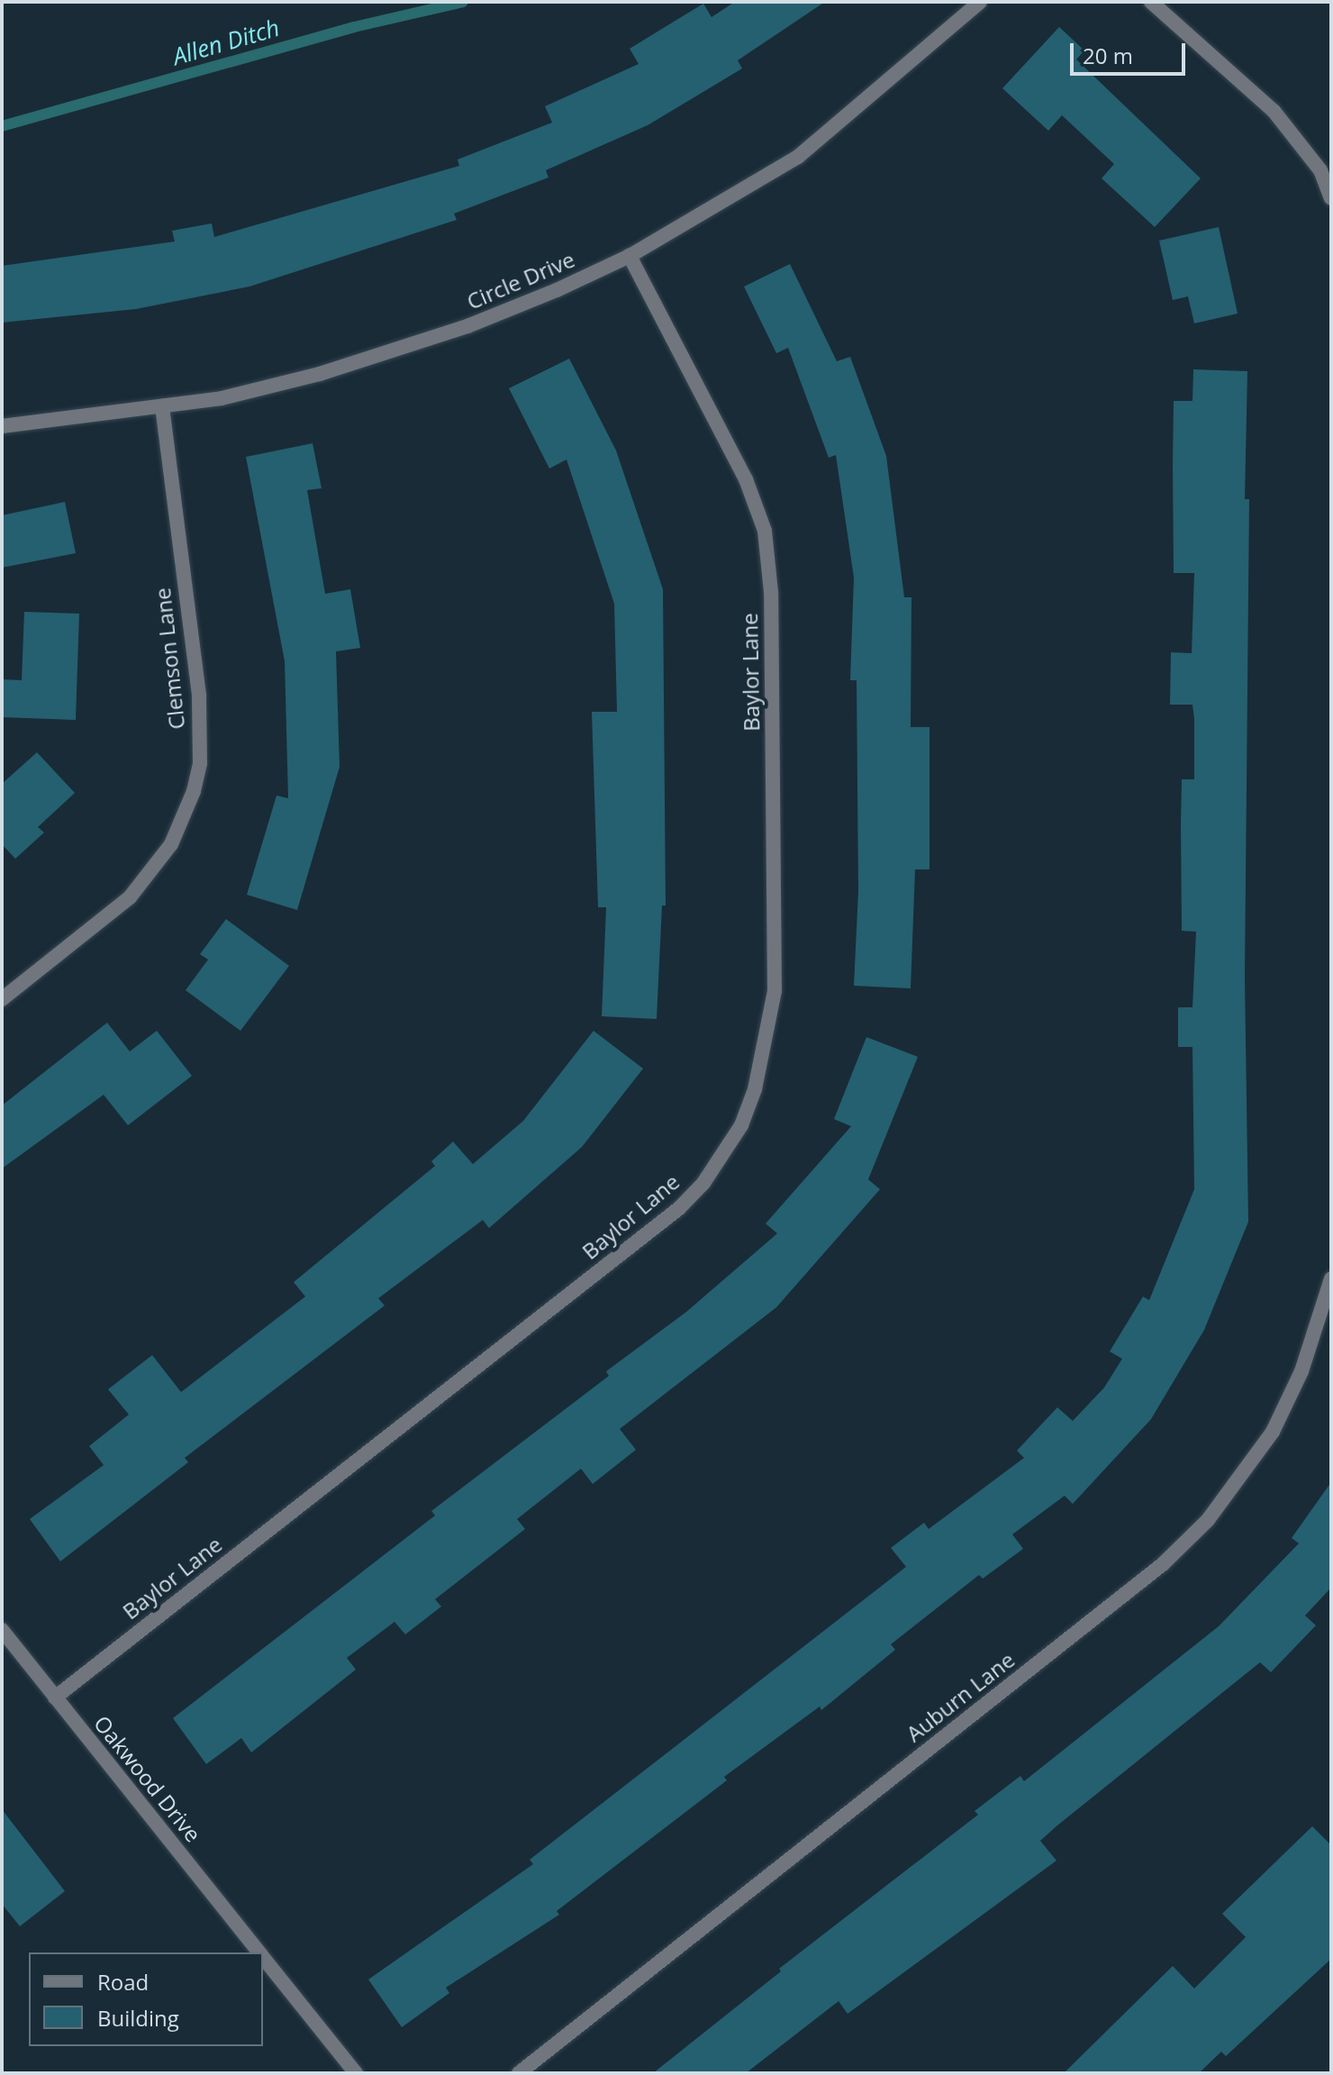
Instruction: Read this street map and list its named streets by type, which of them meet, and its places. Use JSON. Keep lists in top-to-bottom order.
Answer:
{
  "streets": {
    "street": [
      "Circle Drive",
      "Clemson Lane",
      "Baylor Lane",
      "Auburn Lane",
      "Oakwood Drive"
    ]
  },
  "crossings": [
    ["Circle Drive", "Clemson Lane"],
    ["Circle Drive", "Baylor Lane"],
    ["Baylor Lane", "Oakwood Drive"]
  ],
  "water": ["Allen Ditch"],
  "legend": ["Road", "Building"],
  "scale_bar": "20 m"
}
